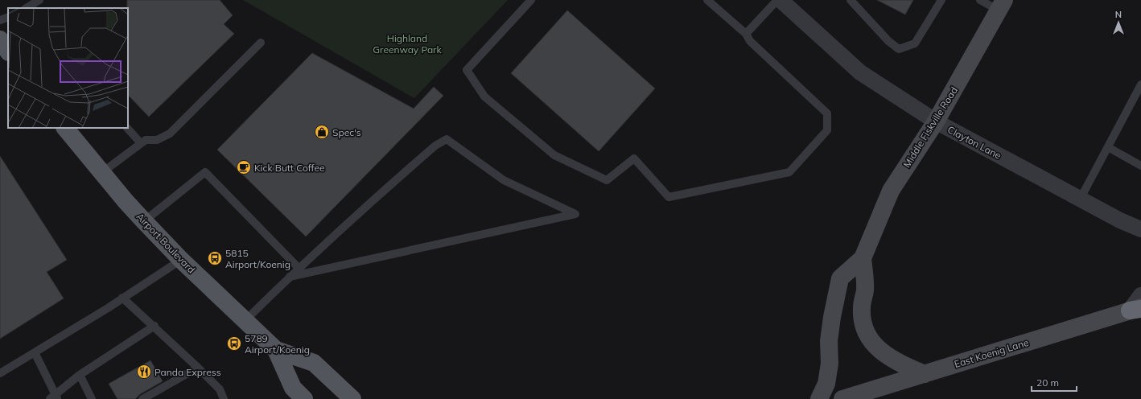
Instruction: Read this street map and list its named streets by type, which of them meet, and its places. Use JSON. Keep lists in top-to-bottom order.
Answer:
{
  "streets": {
    "main road": ["Airport Boulevard"],
    "street": ["Middle Fiskville Road", "Clayton Lane", "East Koenig Lane"]
  },
  "crossings": [
    ["Middle Fiskville Road", "Clayton Lane"],
    ["Middle Fiskville Road", "East Koenig Lane"]
  ],
  "parks": ["Highland Greenway Park"],
  "places": {
    "shop": ["Spec's"],
    "cafe": ["Kick Butt Coffee"],
    "bus stop": ["5815 Airport/Koenig", "5789 Airport/Koenig"],
    "restaurant": ["Panda Express"]
  },
  "scale_bar": "20 m",
  "north": "top"
}
